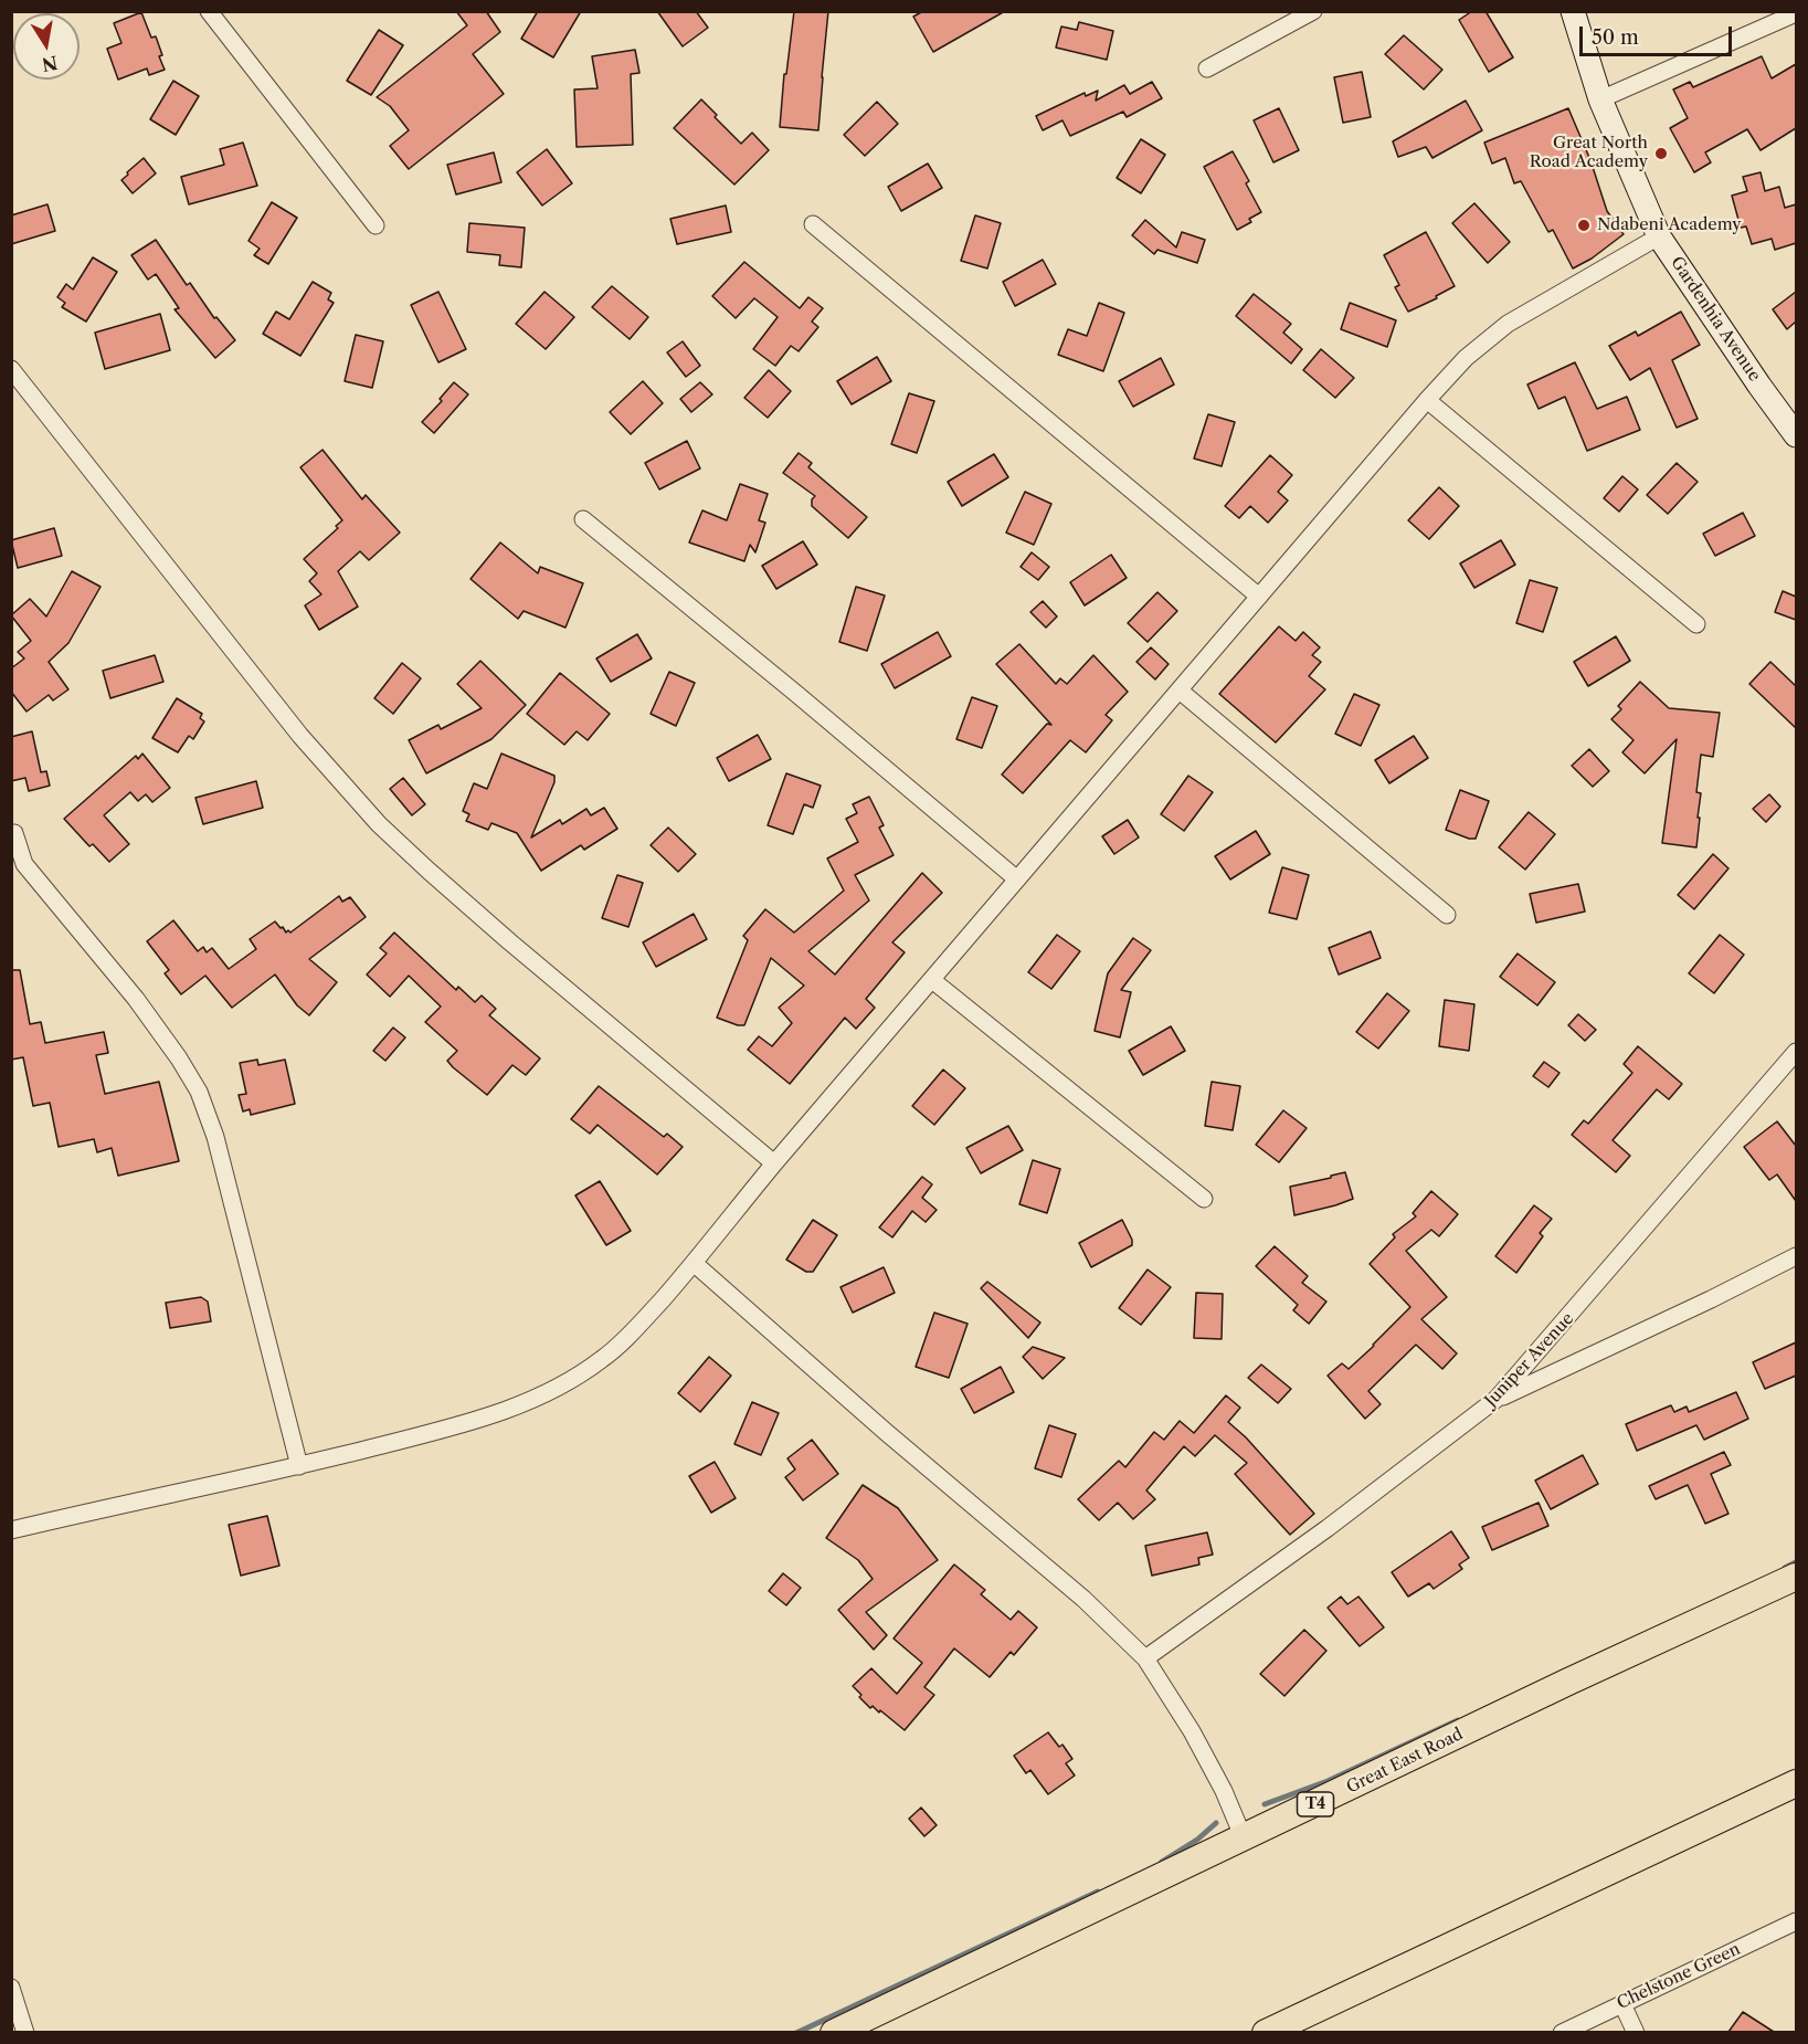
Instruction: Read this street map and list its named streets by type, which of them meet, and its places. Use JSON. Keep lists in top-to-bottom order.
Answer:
{
  "streets": {
    "main road": ["Gardenhia Avenue", "Great East Road", "T4"],
    "street": ["Juniper Avenue", "Chelstone Green"]
  },
  "places": ["Great North Road Academy", "Ndabeni Academy"],
  "scale_bar": "50 m",
  "north": "bottom"
}
